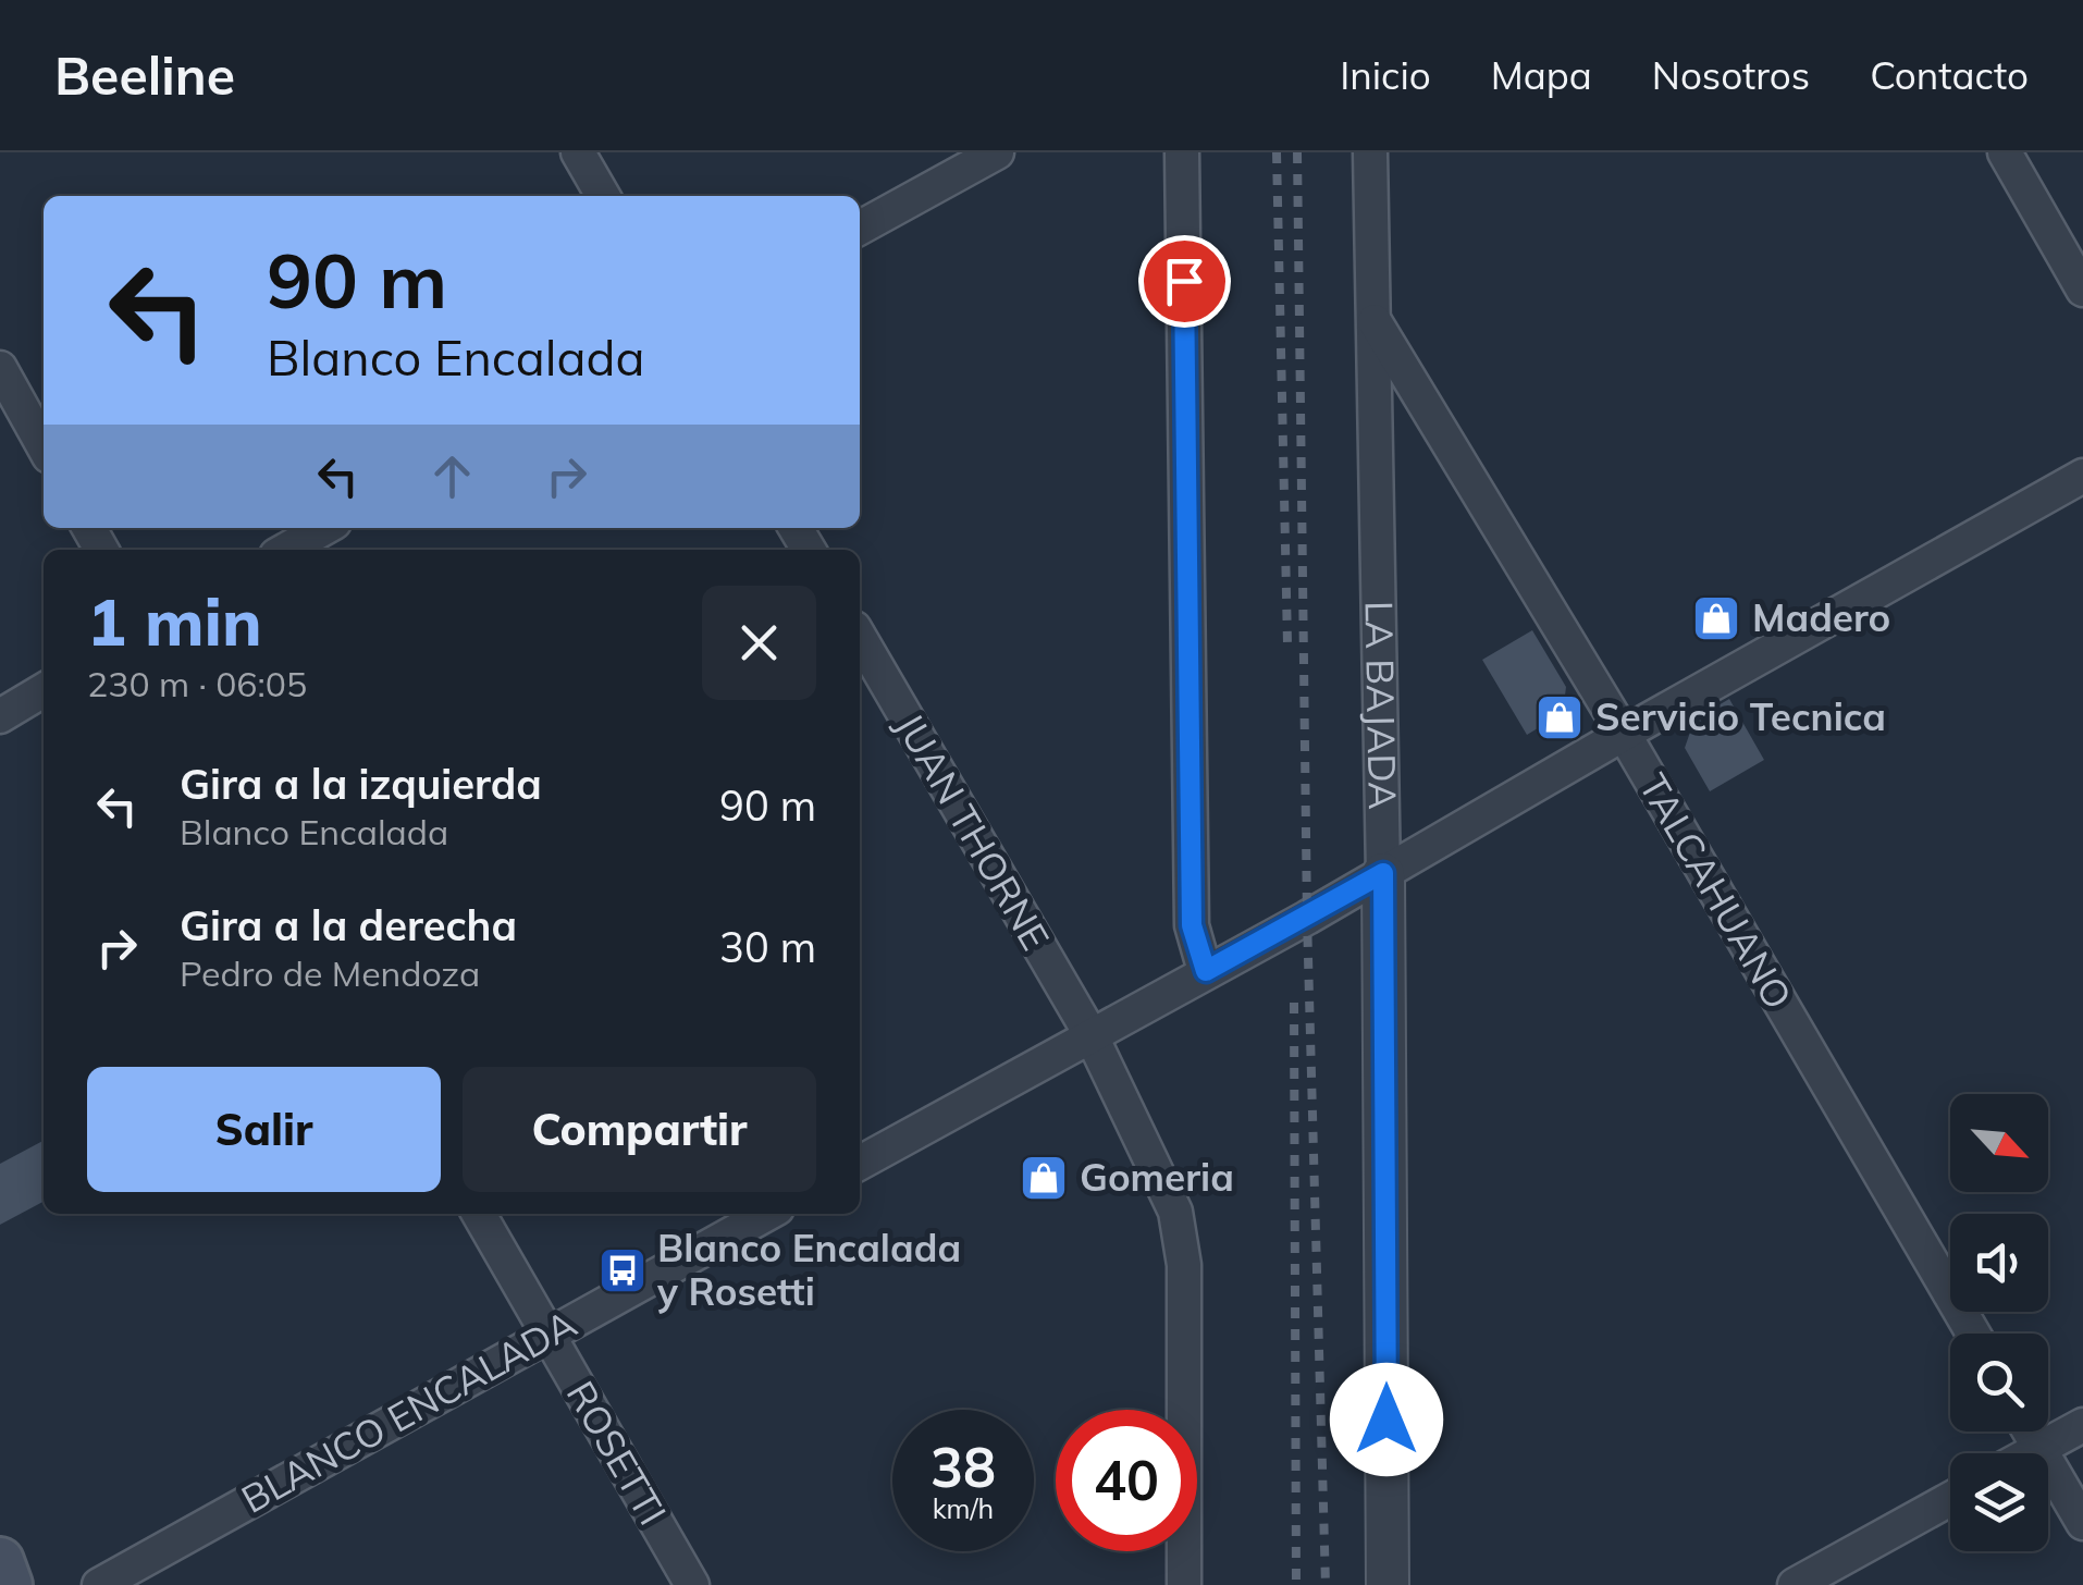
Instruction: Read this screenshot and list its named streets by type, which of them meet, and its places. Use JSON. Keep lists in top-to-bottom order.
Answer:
{
  "streets": {
    "street": [
      "LA BAJADA",
      "JUAN THORNE",
      "TALCAHUANO",
      "BLANCO ENCALADA",
      "ROSETTI"
    ]
  },
  "crossings": [
    ["LA BAJADA", "TALCAHUANO"],
    ["BLANCO ENCALADA", "ROSETTI"]
  ],
  "places": {
    "shop": ["Madero", "Servicio Tecnica", "Gomeria"],
    "bus stop": ["Blanco Encalada y Rosetti"]
  },
  "north": "bottom right",
  "page": {
    "header": "Beeline",
    "nav": [
      "Inicio",
      "Mapa",
      "Nosotros",
      "Contacto"
    ],
    "turn": ["90 m", "Blanco Encalada"],
    "heading": ["1 min", "230 m · 06:05"],
    "list": [
      {
        "name": "Gira a la izquierda",
        "note": "Blanco Encalada",
        "value": "90 m"
      },
      {
        "name": "Gira a la derecha",
        "note": "Pedro de Mendoza",
        "value": "30 m"
      }
    ],
    "buttons": ["Salir", "Compartir"],
    "speed": "38 km/h",
    "limit": "40"
  }
}
